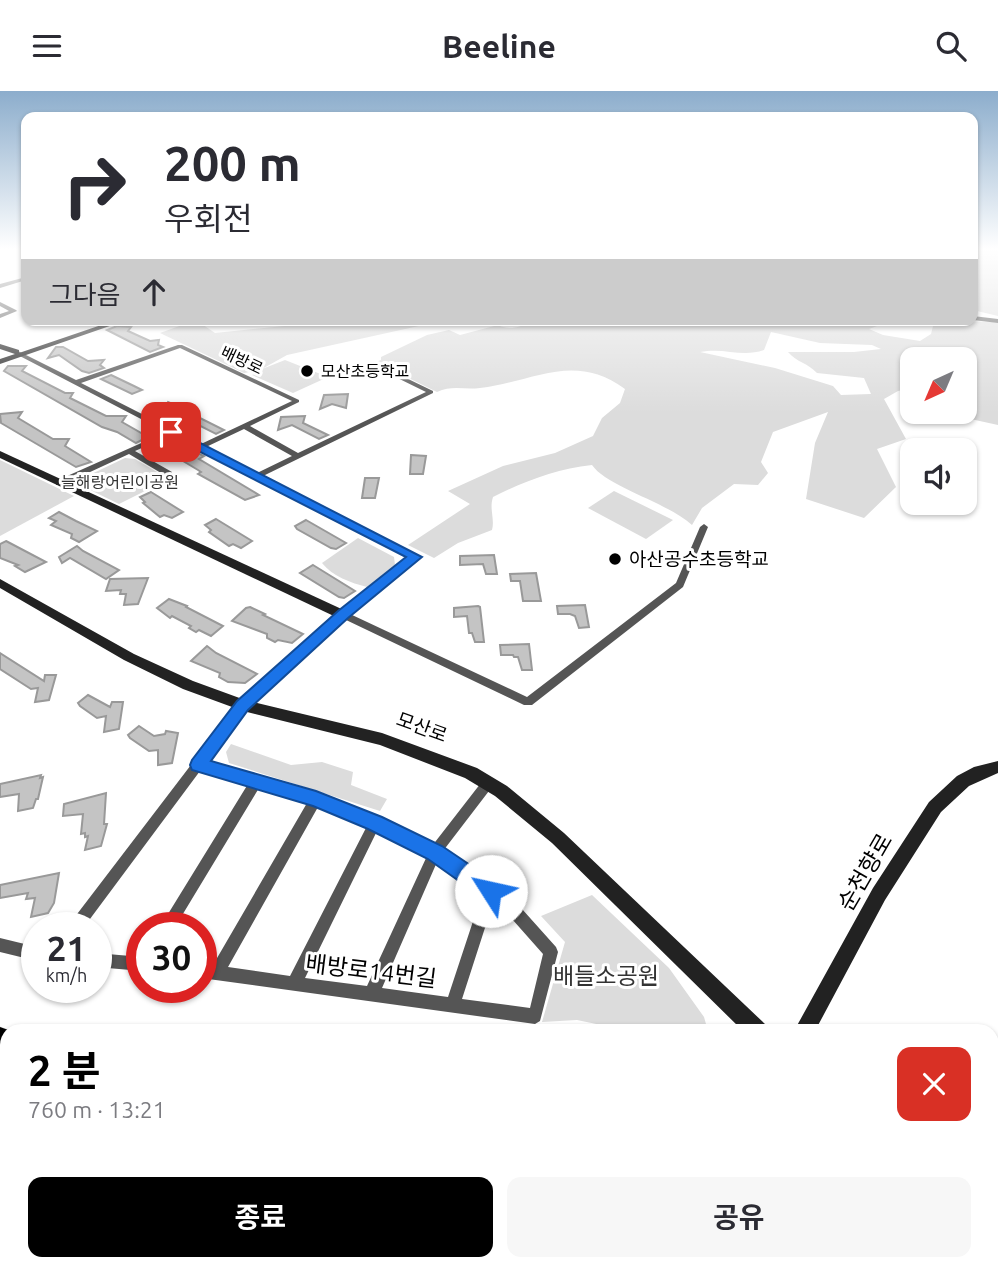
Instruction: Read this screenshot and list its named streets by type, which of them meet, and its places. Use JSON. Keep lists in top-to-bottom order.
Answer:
{
  "streets": {
    "street": [
      "배방로",
      "모산로",
      "순천향로",
      "배방로14번길"
    ]
  },
  "parks": ["늘해랑어린이공원", "배들소공원"],
  "places": ["모산초등학교", "아산공수초등학교"],
  "north": "bottom left",
  "page": {
    "header": "Beeline",
    "turn": ["200 m", "우회전"],
    "then": "그다음",
    "speed": "21 km/h",
    "limit": "30",
    "heading": ["2 분", "760 m · 13:21"],
    "buttons": ["종료", "공유"]
  }
}
